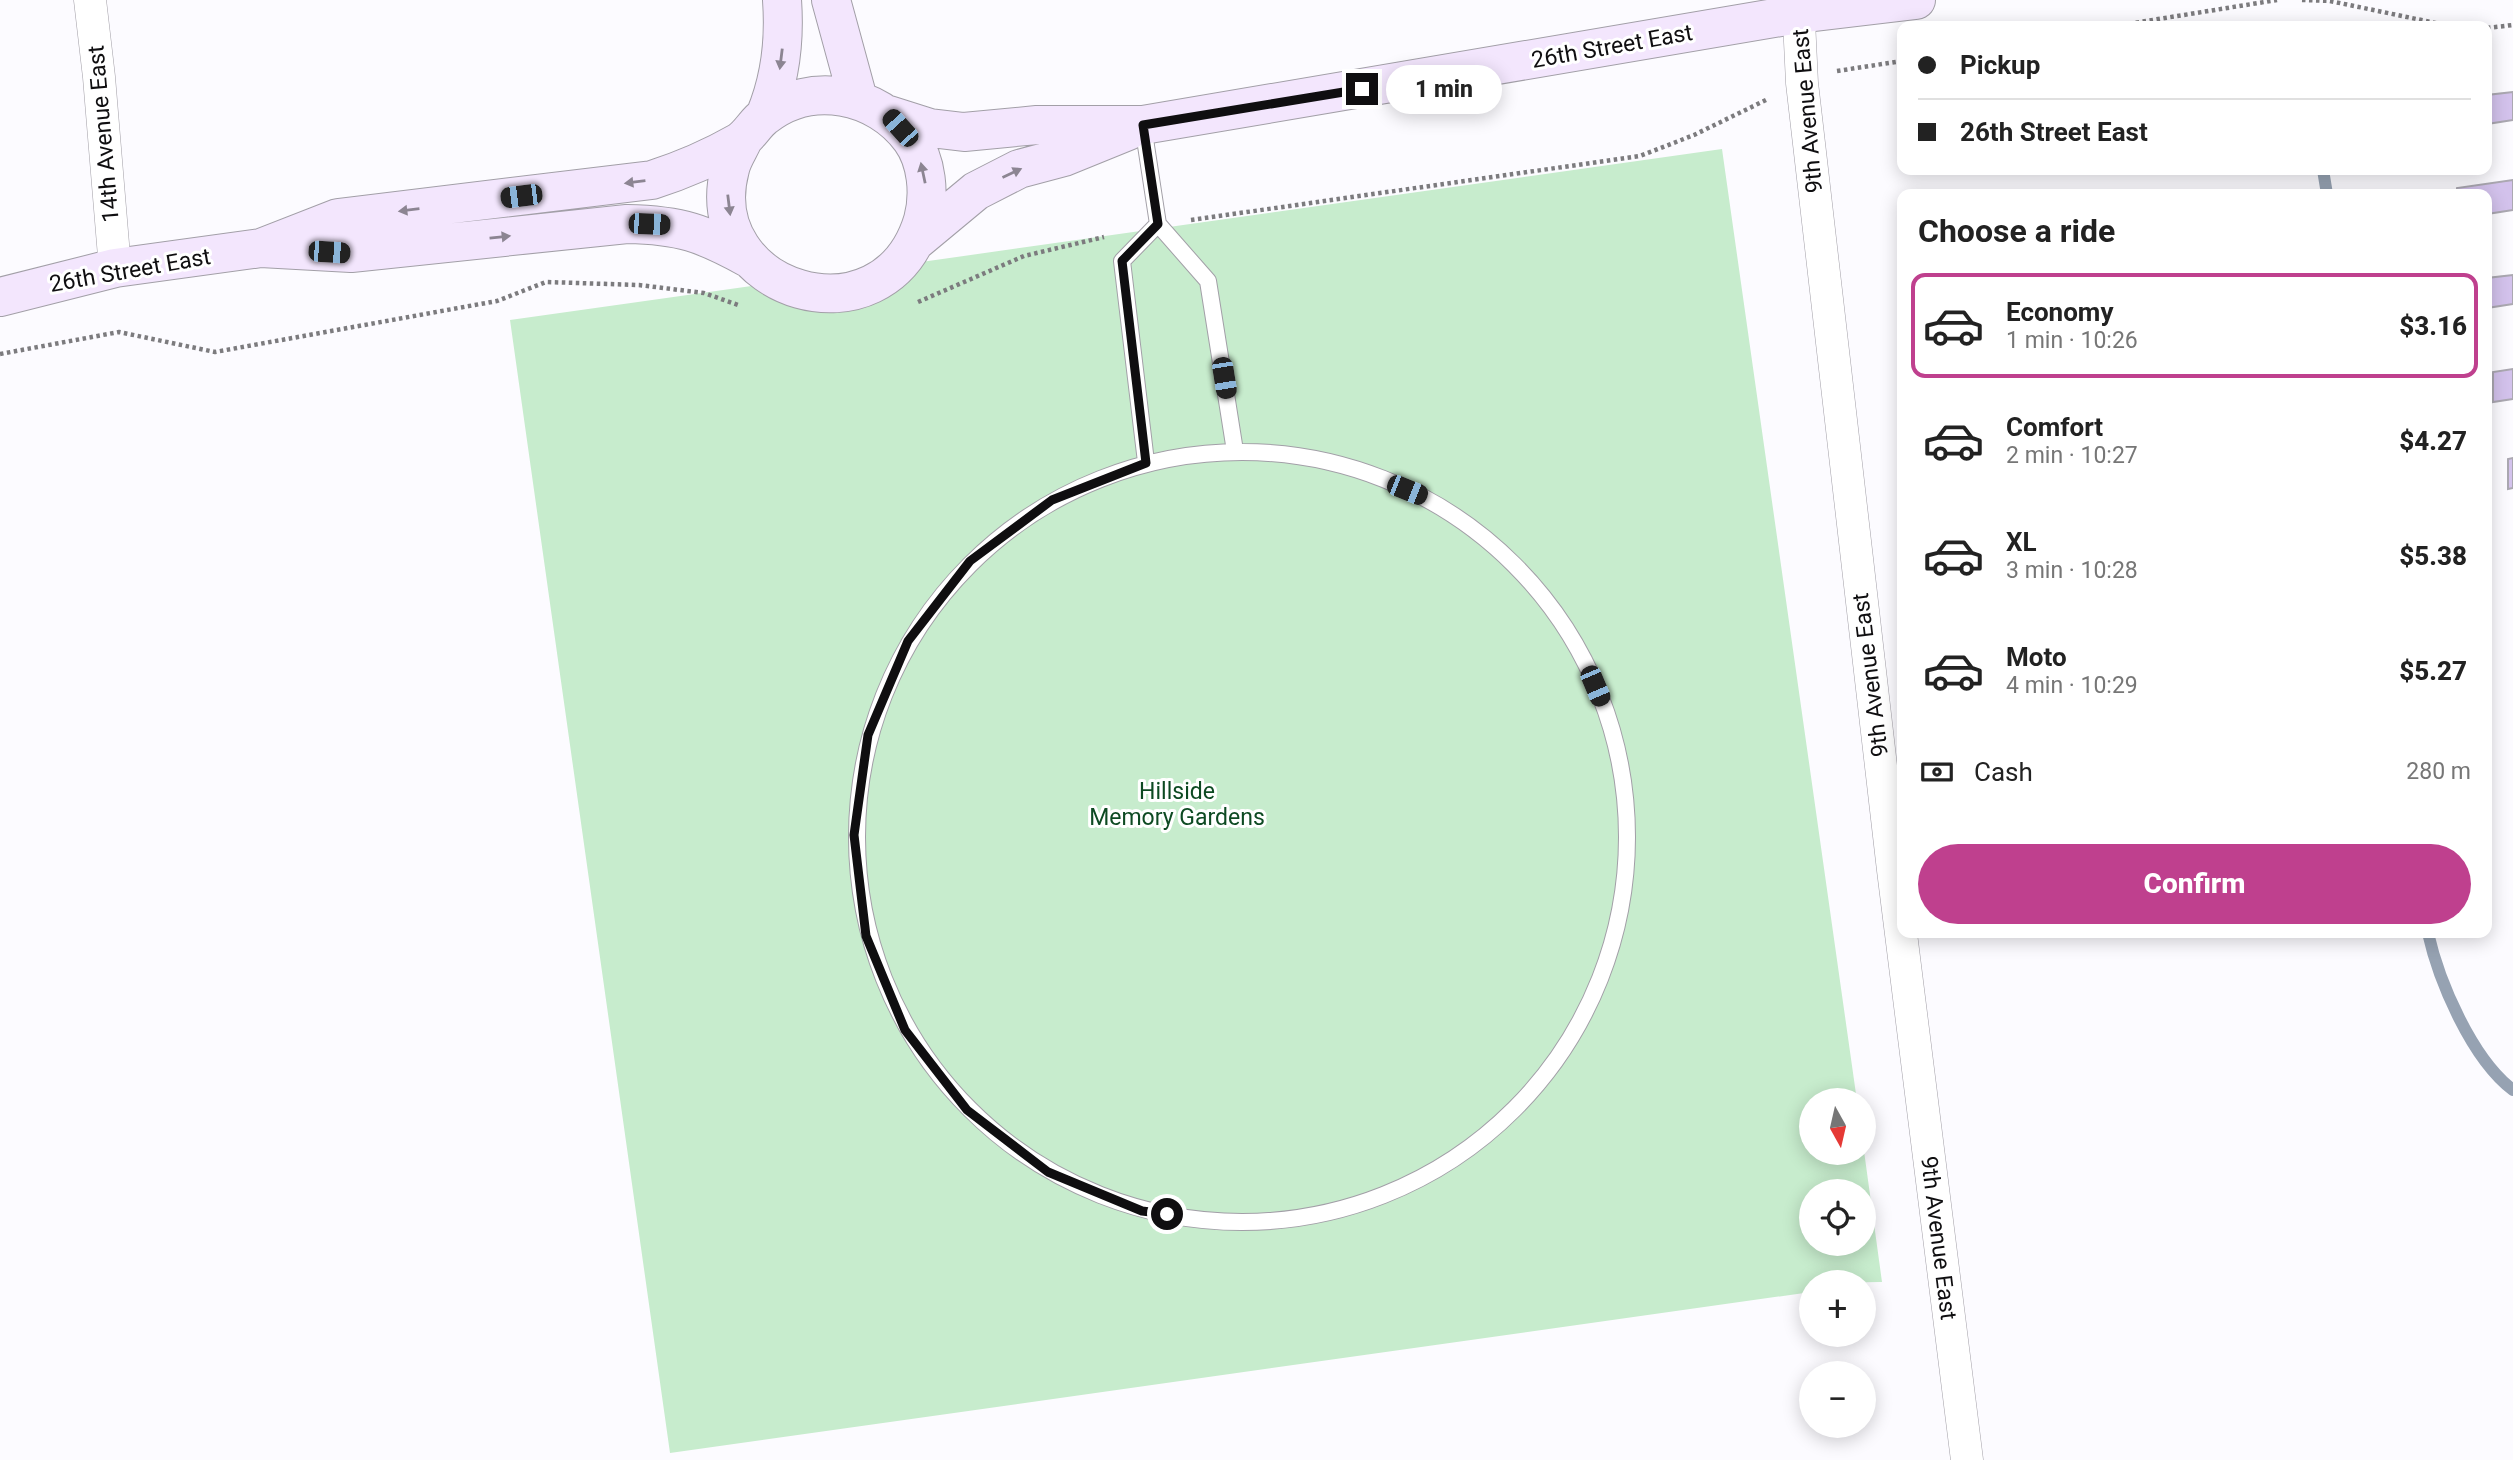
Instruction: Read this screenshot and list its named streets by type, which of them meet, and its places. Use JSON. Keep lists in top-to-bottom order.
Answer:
{
  "streets": {
    "main road": ["26th Street East"],
    "street": ["9th Avenue East", "14th Avenue East"]
  },
  "crossings": [
    ["26th Street East", "9th Avenue East"],
    ["26th Street East", "14th Avenue East"]
  ],
  "parks": ["Hillside Memory Gardens"],
  "north": "bottom",
  "page": {
    "banner": ["Pickup", "26th Street East"],
    "bubble": "1 min",
    "heading": "Choose a ride",
    "list": [
      {
        "name": "Economy",
        "note": "1 min · 10:26",
        "value": "$3.16"
      },
      {
        "name": "Comfort",
        "note": "2 min · 10:27",
        "value": "$4.27"
      },
      {
        "name": "XL",
        "note": "3 min · 10:28",
        "value": "$5.38"
      },
      {
        "name": "Moto",
        "note": "4 min · 10:29",
        "value": "$5.27"
      }
    ],
    "pay": ["Cash", "280 m"],
    "buttons": "Confirm",
    "map_buttons": ["+", "−"]
  }
}
